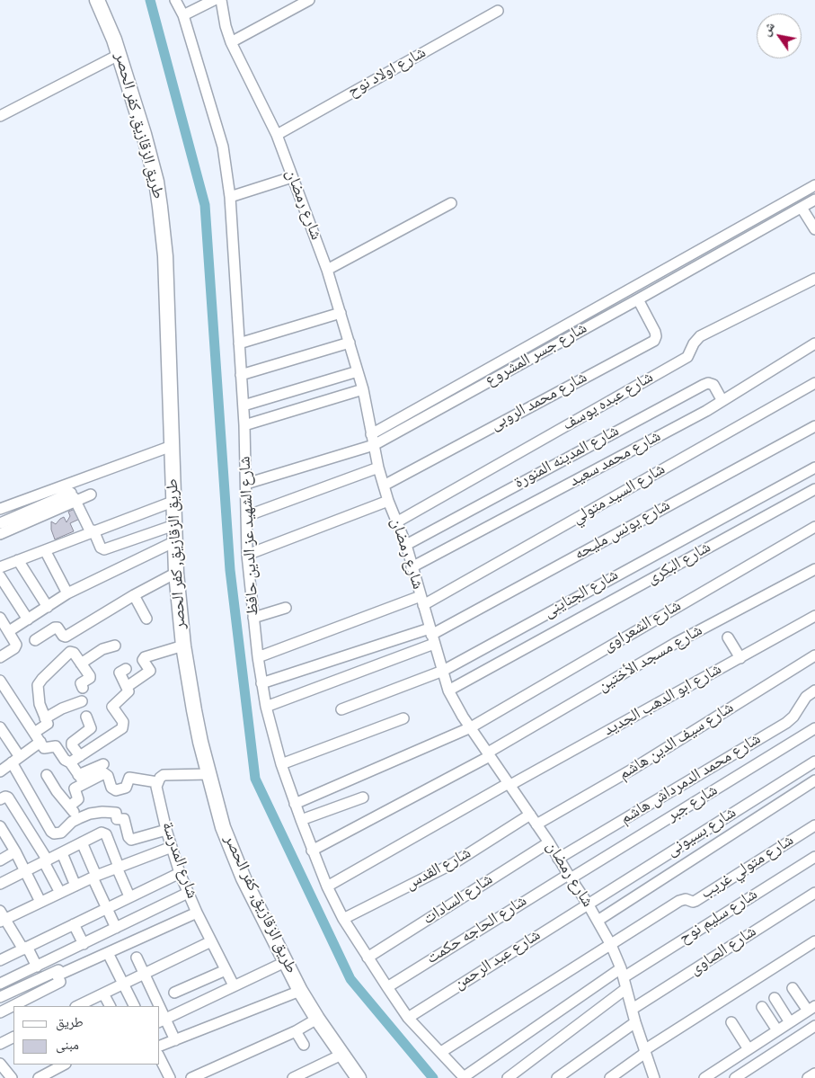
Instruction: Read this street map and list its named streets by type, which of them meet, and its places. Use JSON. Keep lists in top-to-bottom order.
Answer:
{
  "streets": {
    "main road": ["طريق الزقازيق, كفر الحصر"],
    "street": [
      "شارع اولاد نوح",
      "شارع رمضان",
      "شارع جسر المشروع",
      "شارع محمد الروبى",
      "شارع عبده يوسف",
      "شارع المدينه المنورة",
      "شارع محمد سعيد",
      "شارع السيد متولي",
      "شارع يونس مليحه",
      "شارع الشهيد عز الدين حافظ",
      "شارع البكرى",
      "شارع الجناينى",
      "شارع الشعراوى",
      "شارع مسجد الأختين",
      "شارع ابو الدهب الجديد",
      "شارع سيف الدين هاشم",
      "شارع محمد الدمرداش هاشم",
      "شارع جبر",
      "شارع بسيونى",
      "شارع المدرسة",
      "شارع متولي غريب",
      "شارع القدس",
      "شارع السادات",
      "شارع سليم نوح",
      "شارع الحاجه حكمت",
      "شارع الصاوى",
      "شارع عبد الرحمن"
    ]
  },
  "crossings": [
    ["شارع اولاد نوح", "شارع رمضان"],
    ["شارع رمضان", "شارع جسر المشروع"],
    ["شارع رمضان", "شارع محمد الروبى"],
    ["شارع رمضان", "شارع عبده يوسف"],
    ["شارع رمضان", "شارع المدينه المنورة"],
    ["شارع رمضان", "شارع محمد سعيد"],
    ["شارع رمضان", "شارع السيد متولي"],
    ["شارع رمضان", "شارع يونس مليحه"],
    ["شارع رمضان", "شارع البكرى"],
    ["شارع رمضان", "شارع الجناينى"],
    ["شارع رمضان", "شارع الشعراوى"],
    ["شارع رمضان", "شارع مسجد الأختين"],
    ["شارع رمضان", "شارع ابو الدهب الجديد"],
    ["شارع رمضان", "شارع سيف الدين هاشم"],
    ["شارع رمضان", "شارع محمد الدمرداش هاشم"],
    ["شارع رمضان", "شارع جبر"],
    ["شارع رمضان", "شارع بسيونى"],
    ["شارع رمضان", "شارع متولي غريب"],
    ["شارع رمضان", "شارع القدس"],
    ["شارع رمضان", "شارع السادات"],
    ["شارع رمضان", "شارع سليم نوح"],
    ["شارع رمضان", "شارع الحاجه حكمت"],
    ["شارع رمضان", "شارع الصاوى"],
    ["شارع رمضان", "شارع عبد الرحمن"],
    ["شارع جسر المشروع", "شارع محمد الروبى"],
    ["شارع جسر المشروع", "شارع الشهيد عز الدين حافظ"],
    ["شارع المدينه المنورة", "شارع محمد سعيد"],
    ["شارع السيد متولي", "شارع الشهيد عز الدين حافظ"],
    ["شارع الشهيد عز الدين حافظ", "شارع الشعراوى"],
    ["شارع الشهيد عز الدين حافظ", "شارع مسجد الأختين"],
    ["شارع الشهيد عز الدين حافظ", "شارع ابو الدهب الجديد"],
    ["شارع الشهيد عز الدين حافظ", "شارع متولي غريب"],
    ["شارع الشهيد عز الدين حافظ", "شارع القدس"],
    ["شارع الشهيد عز الدين حافظ", "شارع السادات"],
    ["شارع الشهيد عز الدين حافظ", "شارع سليم نوح"],
    ["شارع الشهيد عز الدين حافظ", "شارع الحاجه حكمت"],
    ["شارع الشهيد عز الدين حافظ", "شارع عبد الرحمن"],
    ["شارع جبر", "شارع الحاجه حكمت"],
    ["شارع بسيونى", "شارع عبد الرحمن"]
  ],
  "legend": ["طريق", "مبنى"],
  "north": "top left"
}
